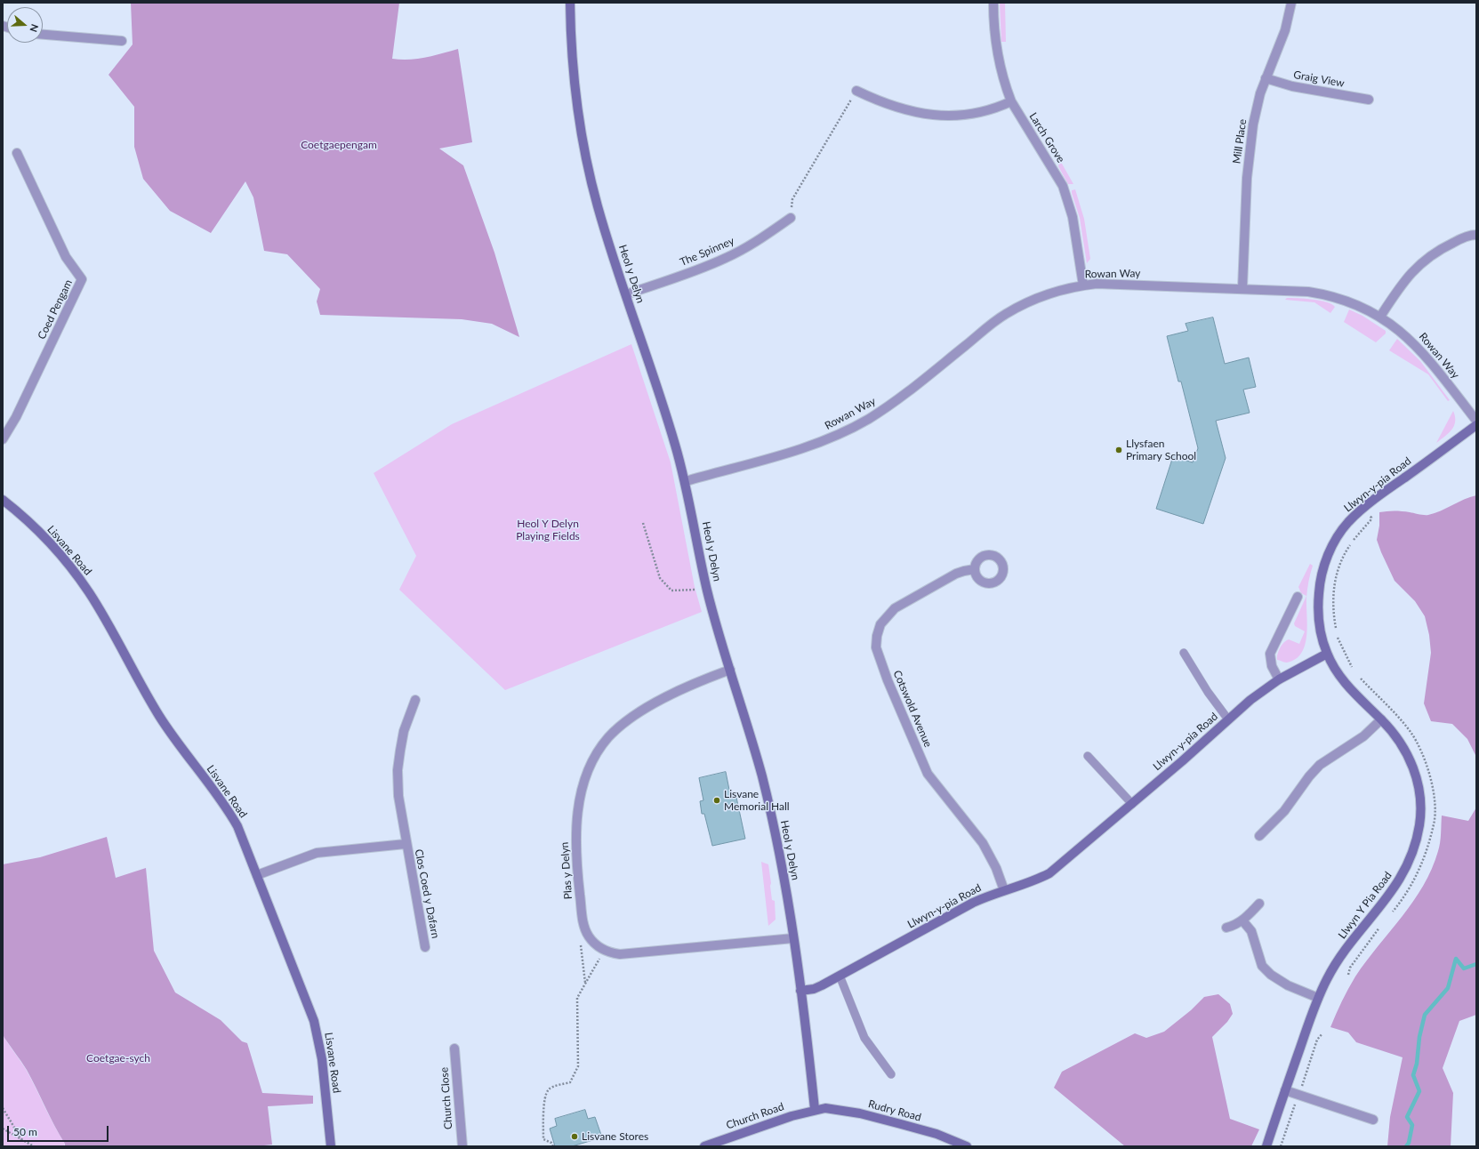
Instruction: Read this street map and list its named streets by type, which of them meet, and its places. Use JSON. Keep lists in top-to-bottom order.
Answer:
{
  "streets": {
    "street": [
      "Graig View",
      "Larch Grove",
      "Mill Place",
      "The Spinney",
      "Heol y Delyn",
      "Rowan Way",
      "Coed Pengam",
      "Llwyn-y-pia Road",
      "Lisvane Road",
      "Cotswold Avenue",
      "Plas y Delyn",
      "Clos Coed y Dafarn",
      "Llwyn Y Pia Road",
      "Church Close",
      "Rudry Road",
      "Church Road"
    ]
  },
  "crossings": [
    ["Graig View", "Mill Place"],
    ["Larch Grove", "Rowan Way"],
    ["Mill Place", "Rowan Way"],
    ["The Spinney", "Heol y Delyn"],
    ["Heol y Delyn", "Rowan Way"],
    ["Heol y Delyn", "Llwyn-y-pia Road"],
    ["Heol y Delyn", "Plas y Delyn"],
    ["Heol y Delyn", "Rudry Road"],
    ["Heol y Delyn", "Church Road"],
    ["Llwyn-y-pia Road", "Cotswold Avenue"],
    ["Llwyn-y-pia Road", "Llwyn Y Pia Road"],
    ["Lisvane Road", "Clos Coed y Dafarn"],
    ["Rudry Road", "Church Road"]
  ],
  "parks": ["Coetgaepengam", "Heol Y Delyn Playing Fields", "Coetgae-sych"],
  "places": ["Llysfaen Primary School", "Lisvane Memorial Hall", "Lisvane Stores"],
  "scale_bar": "50 m",
  "north": "right"
}
